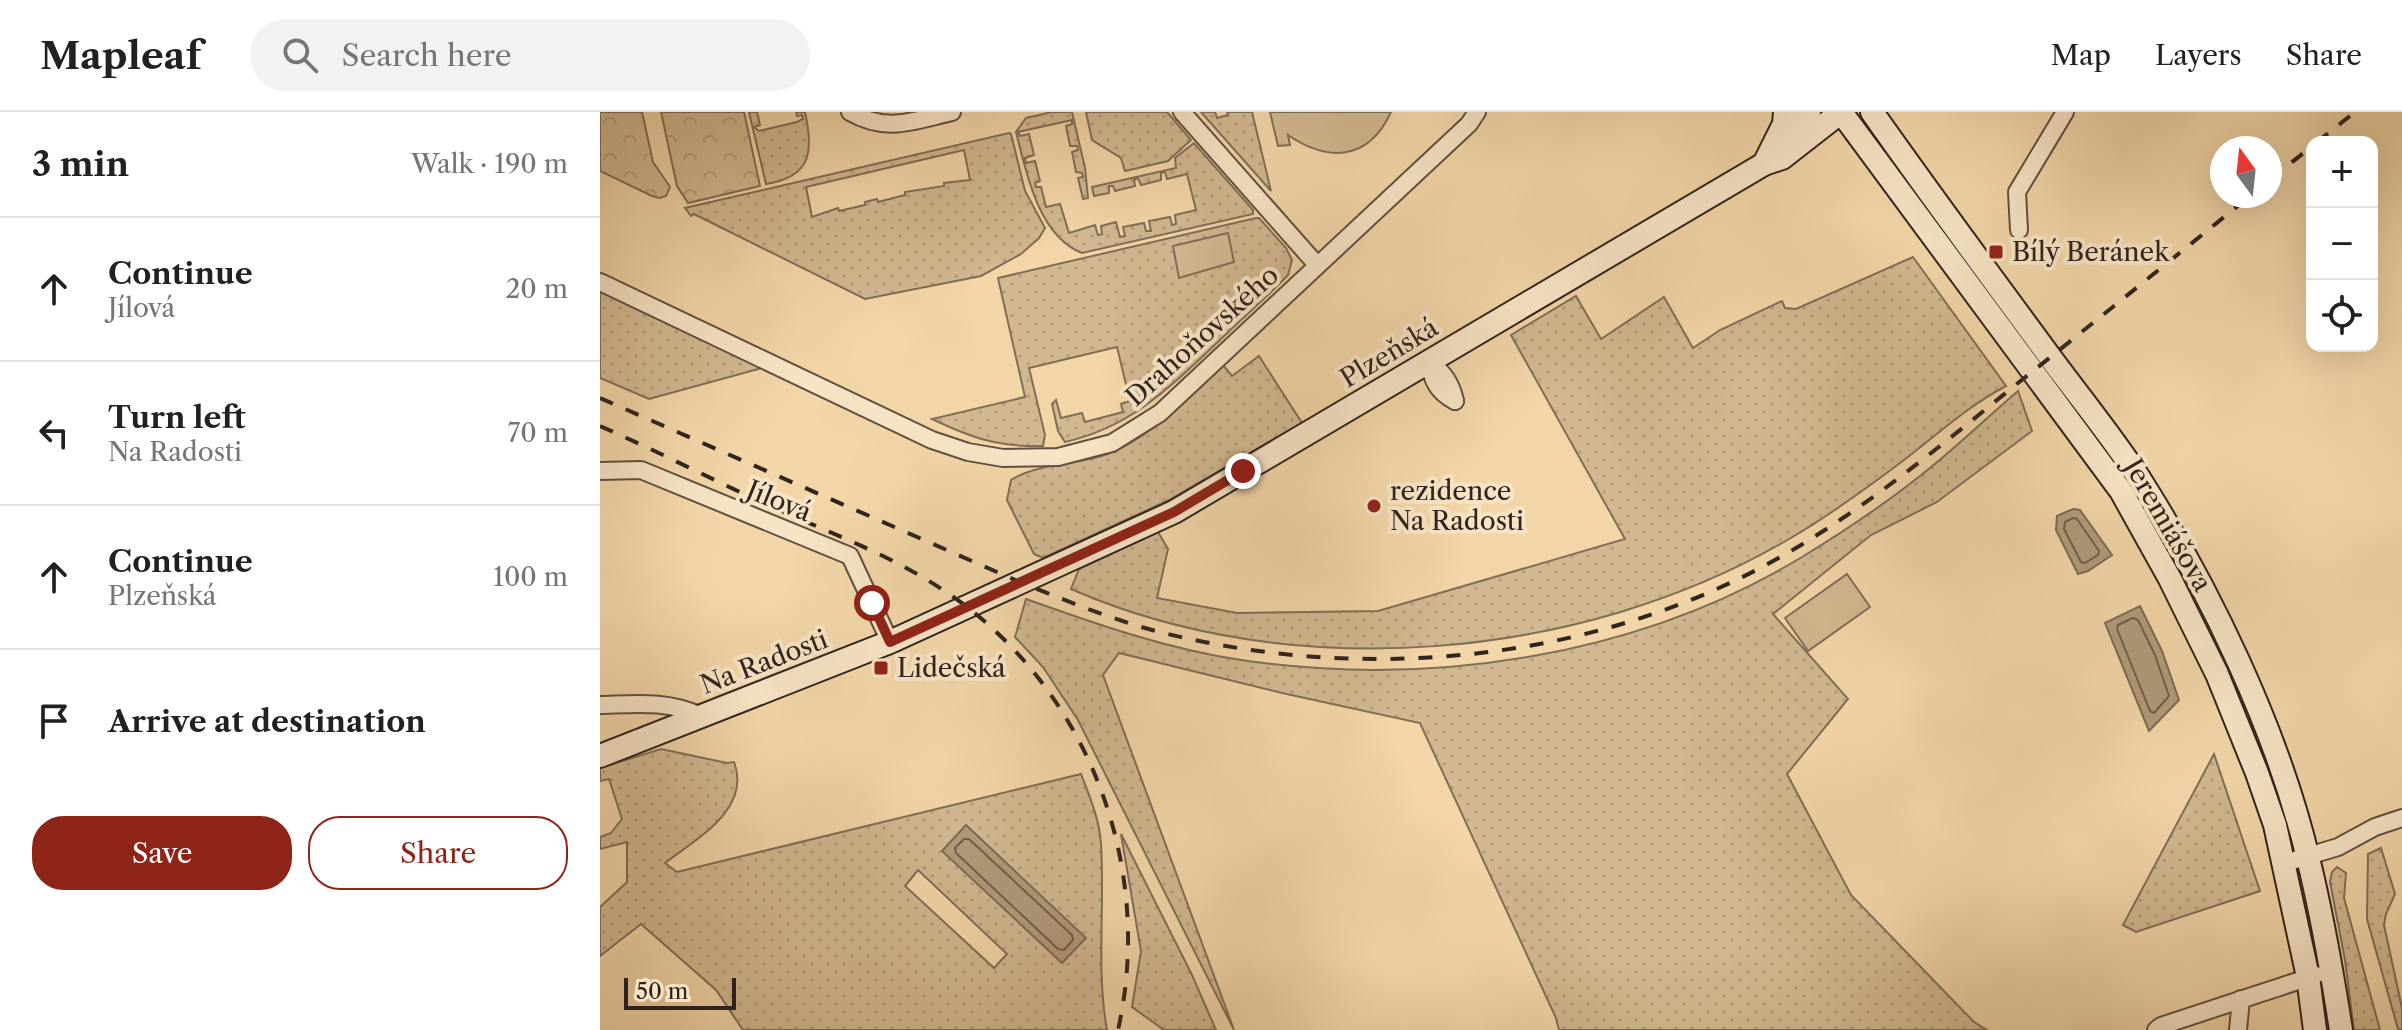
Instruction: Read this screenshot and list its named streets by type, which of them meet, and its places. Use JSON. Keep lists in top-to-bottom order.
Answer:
{
  "streets": {
    "main road": ["Plzeňská", "Jeremiášova", "Na Radosti"],
    "street": ["Drahoňovského", "Jílová"]
  },
  "crossings": [
    ["Plzeňská", "Jeremiášova"],
    ["Plzeňská", "Na Radosti"],
    ["Jílová", "Na Radosti"]
  ],
  "places": {
    "transit": ["Bílý Beránek", "Lidečská"],
    "other": ["rezidence Na Radosti"]
  },
  "scale_bar": "50 m",
  "north": "top",
  "page": {
    "header": "Mapleaf",
    "search": "Search here",
    "nav": ["Map", "Layers", "Share"],
    "heading": ["3 min", "Walk · 190 m"],
    "map_buttons": ["+", "−"],
    "list": [
      ["Continue", "Jílová", "20 m"],
      ["Turn left", "Na Radosti", "70 m"],
      ["Continue", "Plzeňská", "100 m"],
      "Arrive at destination"
    ],
    "buttons": ["Save", "Share"],
    "scale": "50 m"
  }
}
